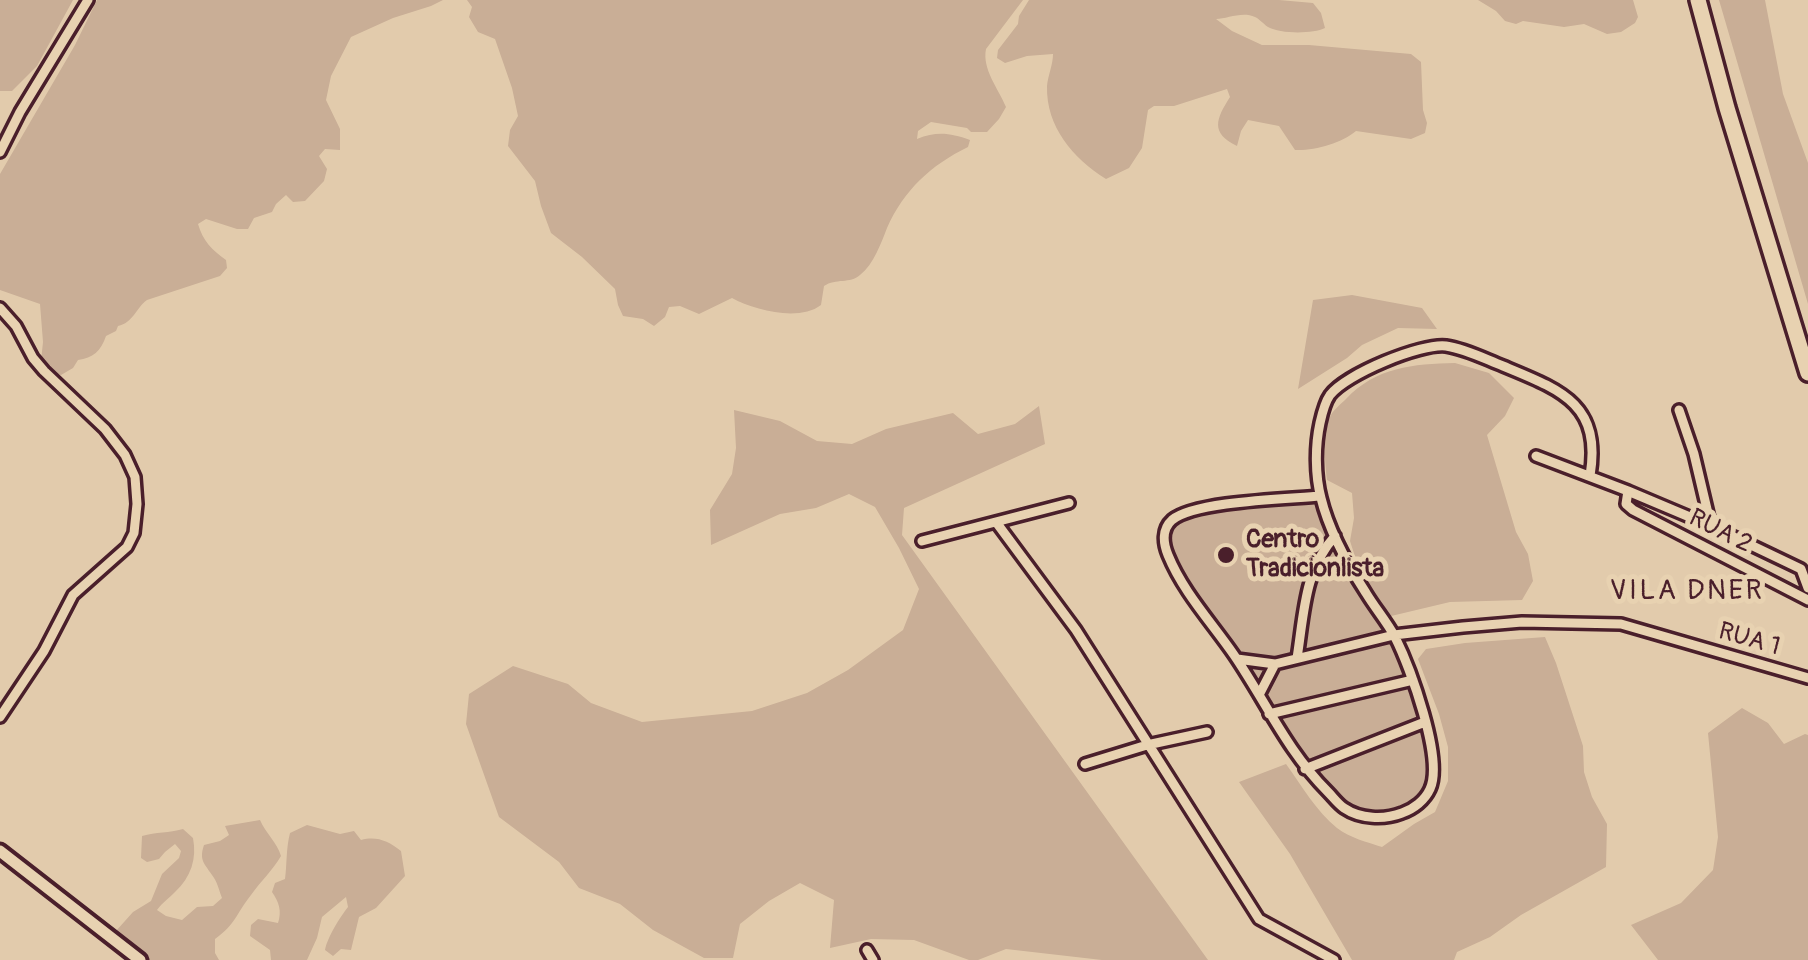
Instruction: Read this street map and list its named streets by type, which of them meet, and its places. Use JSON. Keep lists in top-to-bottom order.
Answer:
{
  "streets": {
    "street": ["RUA 2", "RUA 1"]
  },
  "districts": ["VILA DNER"],
  "places": ["Centro Tradicionlista"]
}
